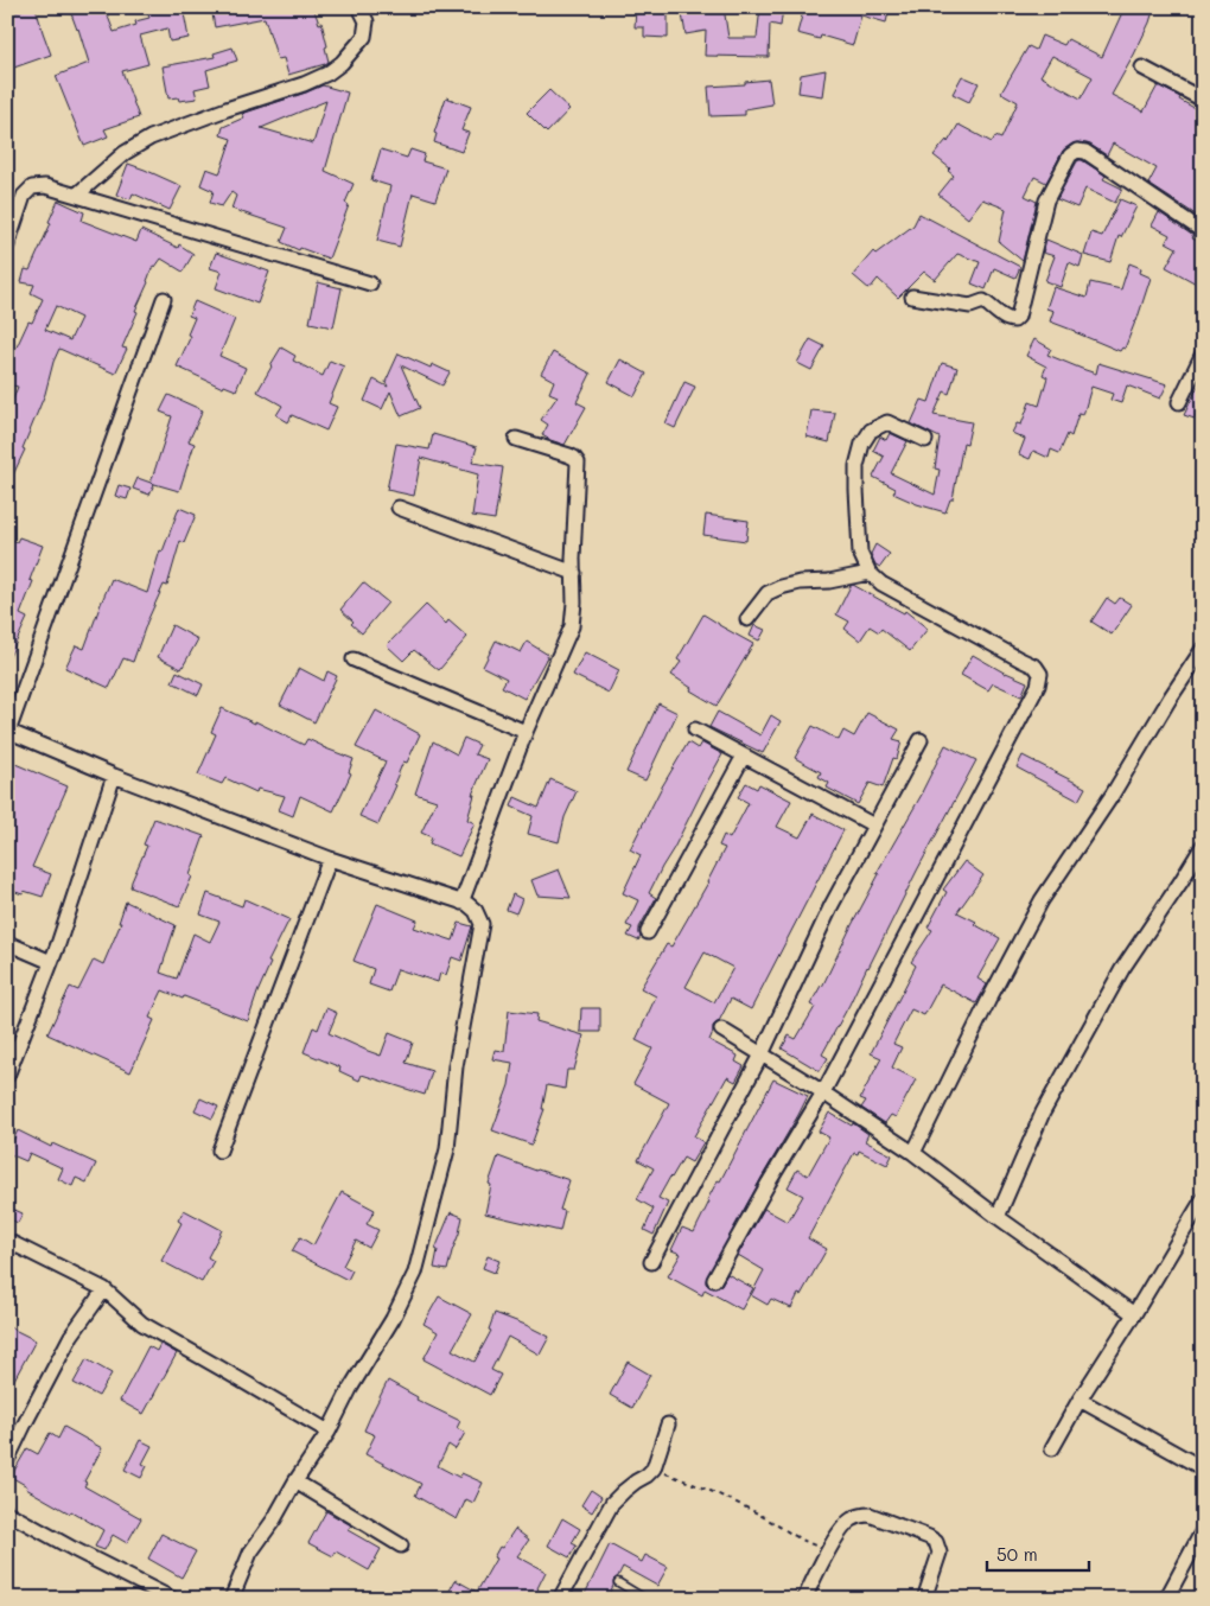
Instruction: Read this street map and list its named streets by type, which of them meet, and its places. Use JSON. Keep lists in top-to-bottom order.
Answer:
{
  "scale_bar": "50 m"
}
